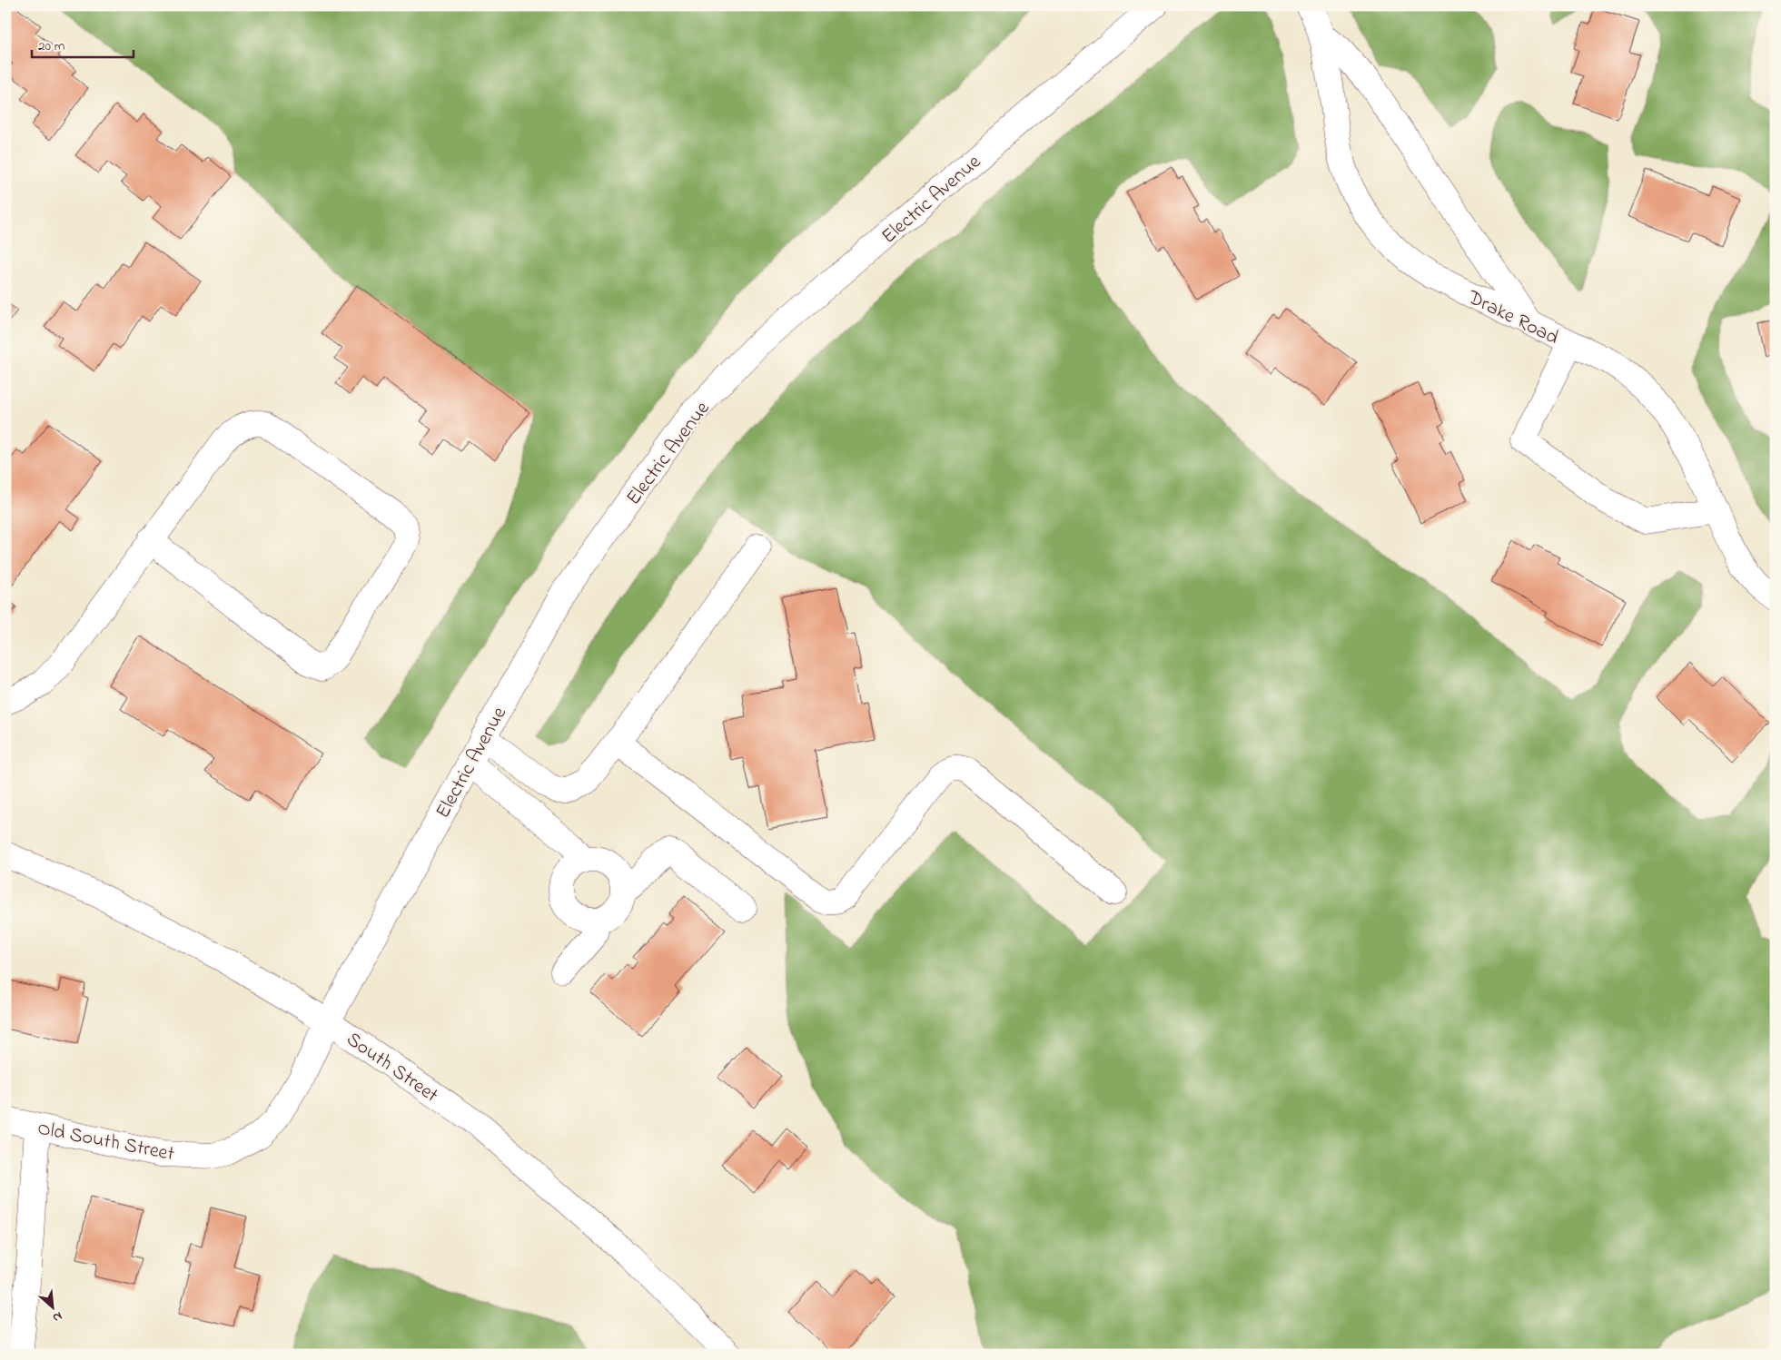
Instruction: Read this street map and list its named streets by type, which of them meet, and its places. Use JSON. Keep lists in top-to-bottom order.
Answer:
{
  "streets": {
    "main road": [
      "Electric Avenue",
      "Drake Road",
      "South Street",
      "Old South Street"
    ]
  },
  "crossings": [
    ["Electric Avenue", "South Street"],
    ["Electric Avenue", "Old South Street"],
    ["South Street", "Old South Street"]
  ],
  "scale_bar": "20 m",
  "north": "bottom right"
}
